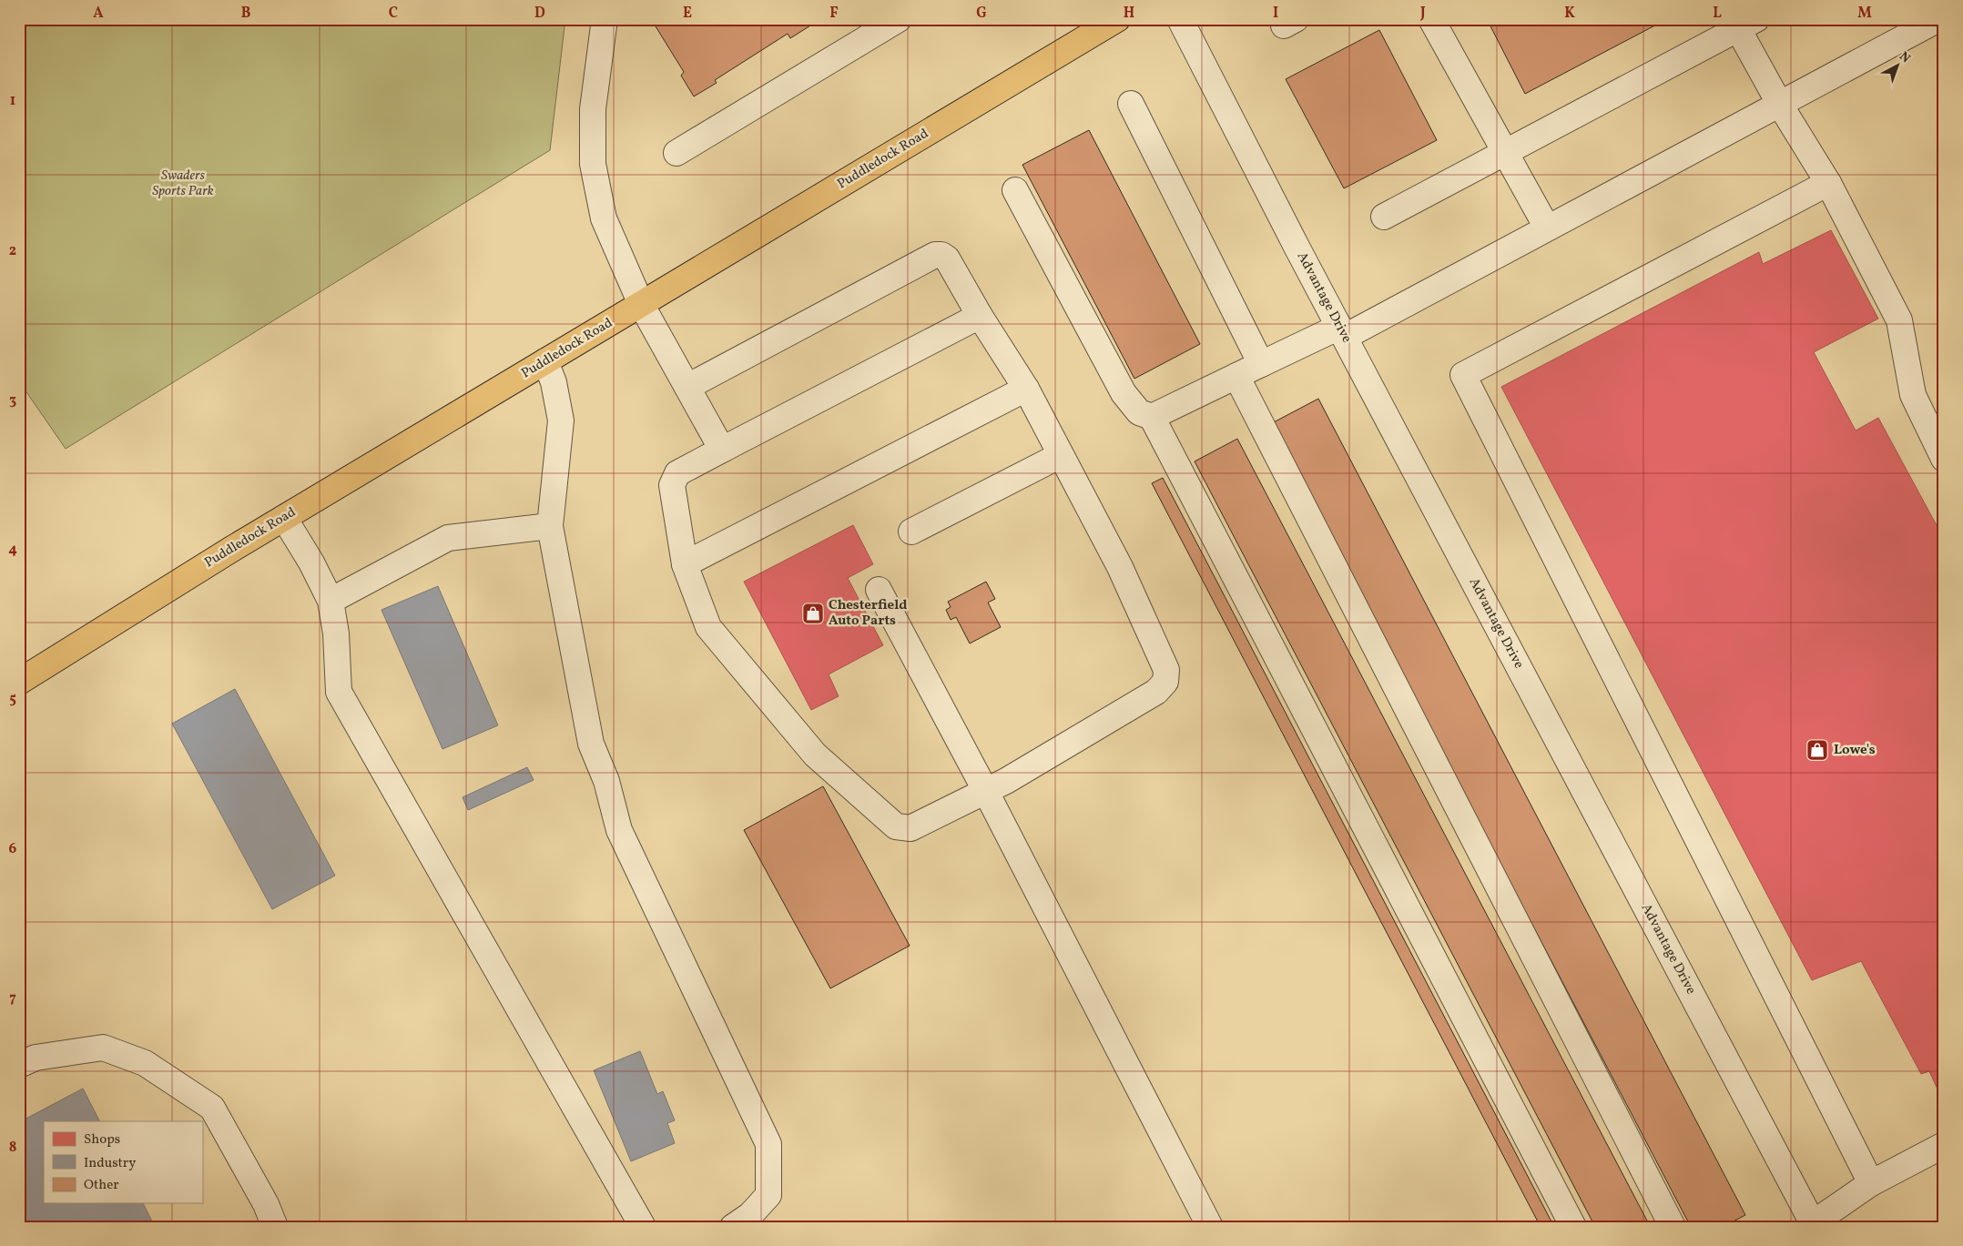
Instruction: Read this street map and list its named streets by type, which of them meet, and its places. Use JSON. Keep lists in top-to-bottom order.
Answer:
{
  "streets": {
    "main road": ["Puddledock Road"],
    "street": ["Advantage Drive"]
  },
  "parks": ["Swaders Sports Park"],
  "places": {
    "shop": ["Chesterfield Auto Parts", "Lowe's"]
  },
  "legend": ["Shops", "Industry", "Other"],
  "north": "top right",
  "grid": {
    "columns": [
      "A",
      "B",
      "C",
      "D",
      "E",
      "F",
      "G",
      "H",
      "I",
      "J",
      "K",
      "L",
      "M"
    ],
    "rows": [
      "1",
      "2",
      "3",
      "4",
      "5",
      "6",
      "7",
      "8"
    ]
  }
}
